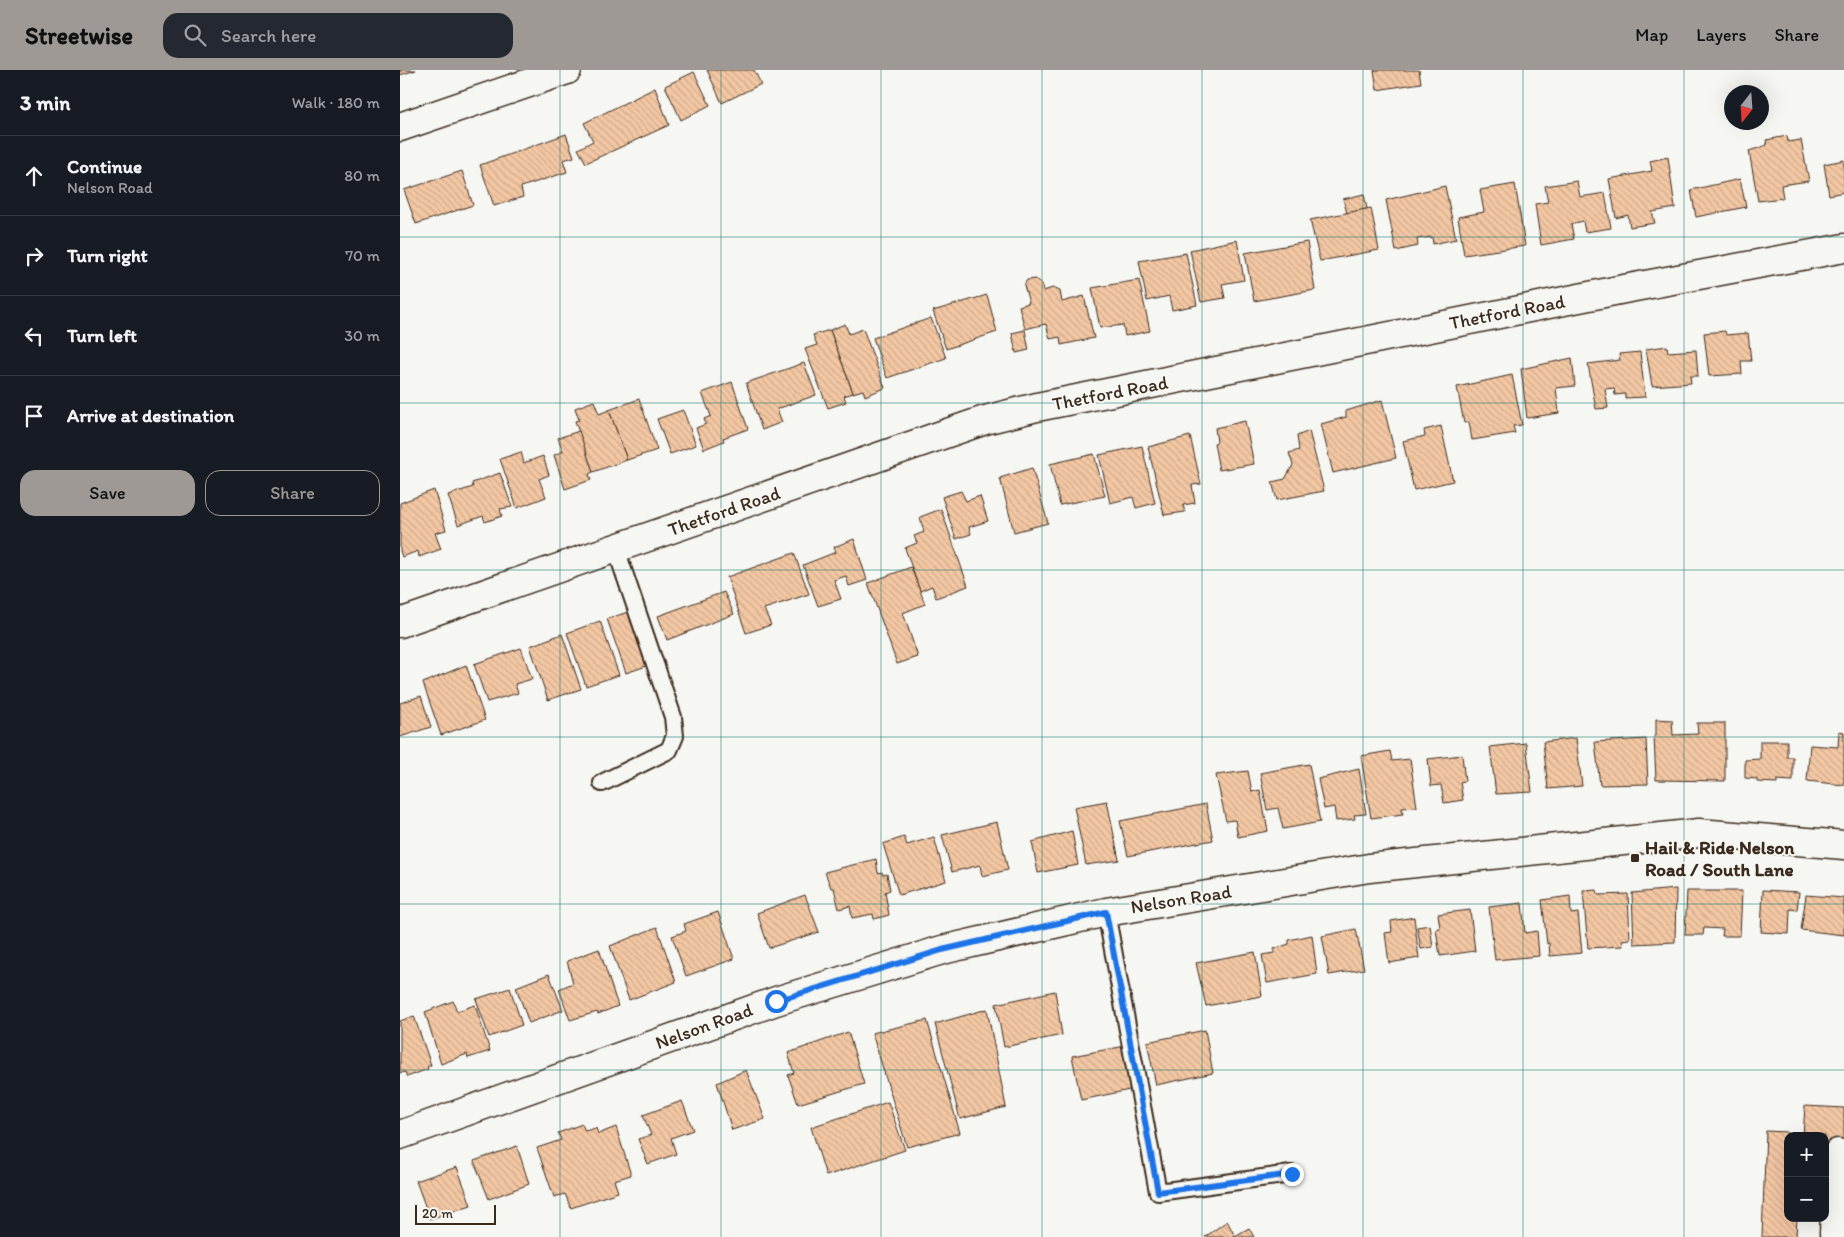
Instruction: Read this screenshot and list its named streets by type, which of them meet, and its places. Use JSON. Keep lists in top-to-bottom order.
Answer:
{
  "streets": {
    "street": ["Thetford Road", "Nelson Road"]
  },
  "places": {
    "transit": ["Hail & Ride Nelson Road / South Lane"]
  },
  "scale_bar": "20 m",
  "north": "bottom",
  "page": {
    "header": "Streetwise",
    "search": "Search here",
    "nav": ["Map", "Layers", "Share"],
    "heading": ["3 min", "Walk · 180 m"],
    "list": [
      ["Continue", "Nelson Road", "80 m"],
      ["Turn right", "70 m"],
      ["Turn left", "30 m"],
      "Arrive at destination"
    ],
    "buttons": ["Save", "Share"],
    "map_buttons": ["+", "−"],
    "scale": "20 m"
  }
}
